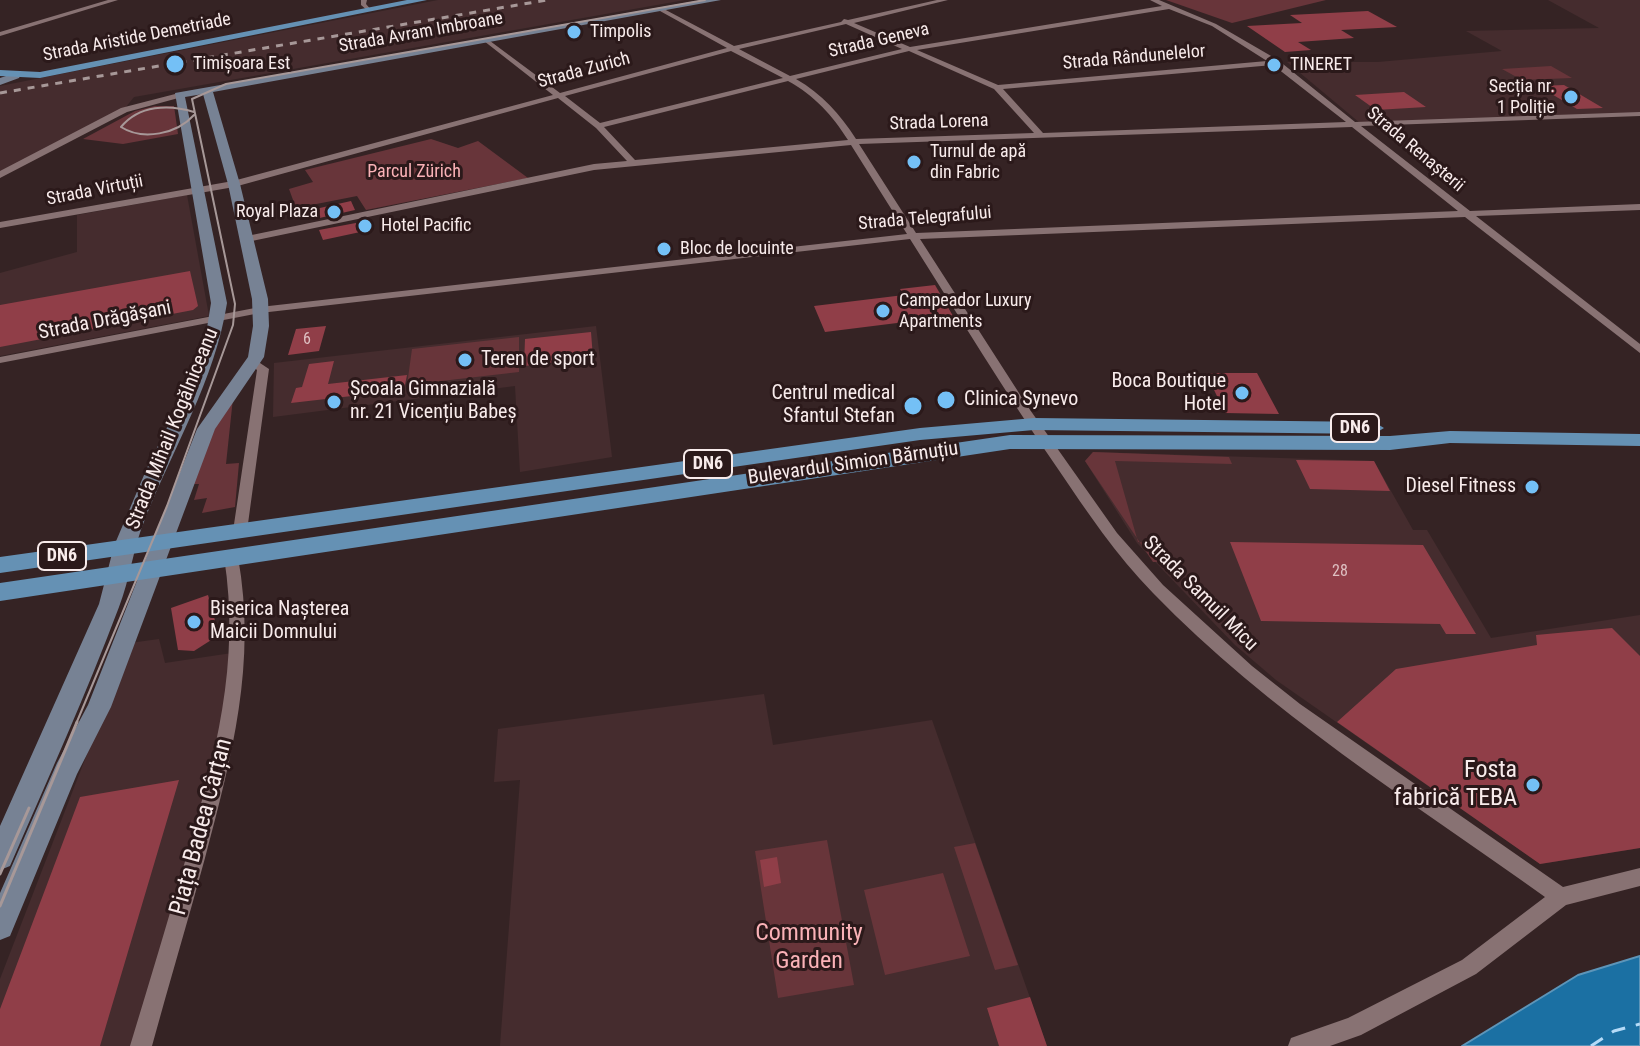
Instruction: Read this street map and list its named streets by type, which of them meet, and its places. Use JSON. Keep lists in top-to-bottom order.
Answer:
{
  "streets": {
    "main road": ["Strada Aristide Demetriade", "DN6", "Bulevardul Simion Bărnuțiu"],
    "street": [
      "Strada Avram Imbroane",
      "Strada Geneva",
      "Strada Rândunelelor",
      "Strada Zurich",
      "Strada Lorena",
      "Strada Renașterii",
      "Strada Virtuții",
      "Strada Telegrafului",
      "Strada Drăgășani",
      "Strada Mihail Kogălniceanu",
      "Strada Samuil Micu",
      "Piața Badea Cârțan"
    ]
  },
  "crossings": [
    ["Strada Avram Imbroane", "Strada Mihail Kogălniceanu"],
    ["Strada Avram Imbroane", "Strada Samuil Micu"],
    ["Strada Geneva", "Strada Renașterii"],
    ["Strada Geneva", "Strada Samuil Micu"],
    ["Strada Rândunelelor", "Strada Renașterii"],
    ["Strada Zurich", "Strada Virtuții"],
    ["Strada Zurich", "Strada Mihail Kogălniceanu"],
    ["Strada Zurich", "Strada Samuil Micu"],
    ["Strada Lorena", "Strada Renașterii"],
    ["Strada Lorena", "Strada Mihail Kogălniceanu"],
    ["Strada Lorena", "Strada Samuil Micu"],
    ["Strada Renașterii", "Strada Telegrafului"],
    ["Strada Virtuții", "Strada Mihail Kogălniceanu"],
    ["Strada Telegrafului", "Strada Drăgășani"],
    ["Strada Telegrafului", "Strada Mihail Kogălniceanu"],
    ["Strada Telegrafului", "Strada Samuil Micu"],
    ["Strada Drăgășani", "Strada Mihail Kogălniceanu"],
    ["DN6", "Strada Mihail Kogălniceanu"],
    ["DN6", "Bulevardul Simion Bărnuțiu"],
    ["Strada Mihail Kogălniceanu", "Bulevardul Simion Bărnuțiu"],
    ["Bulevardul Simion Bărnuțiu", "Strada Samuil Micu"],
    ["Bulevardul Simion Bărnuțiu", "Piața Badea Cârțan"]
  ],
  "parks": ["Parcul Zürich", "Community Garden"],
  "places": [
    "Timpolis",
    "Timișoara Est",
    "TINERET",
    "Secția nr. 1 Poliție",
    "Turnul de apă din Fabric",
    "Royal Plaza",
    "Hotel Pacific",
    "Bloc de locuinte",
    "Campeador Luxury Apartments",
    "Teren de sport",
    "Boca Boutique Hotel",
    "Clinica Synevo",
    "Școala Gimnazială nr. 21 Vicențiu Babeș",
    "Centrul medical Sfantul Stefan",
    "Diesel Fitness",
    "Biserica Nașterea Maicii Domnului",
    "Fosta fabrică TEBA"
  ],
  "house_numbers": ["6", "28"]
}
